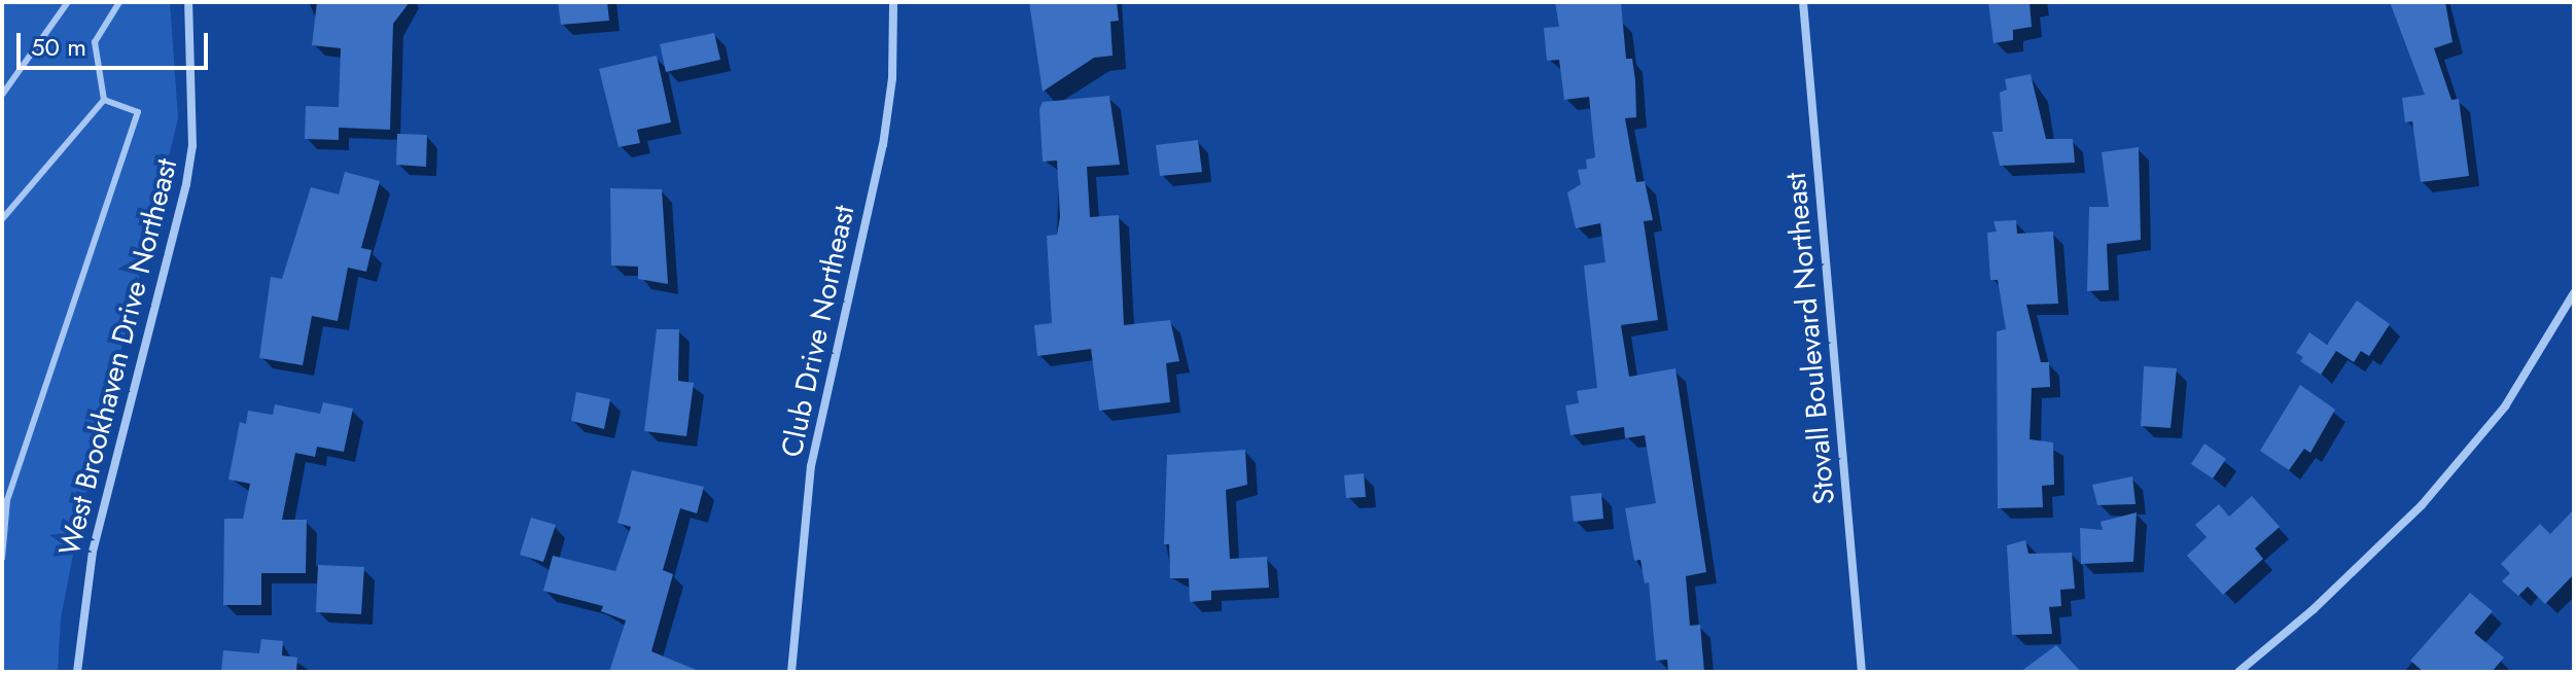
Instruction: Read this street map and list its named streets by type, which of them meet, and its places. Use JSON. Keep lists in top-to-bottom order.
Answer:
{
  "streets": {
    "street": ["Club Drive Northeast", "Stovall Boulevard Northeast", "West Brookhaven Drive Northeast"]
  },
  "scale_bar": "50 m"
}
